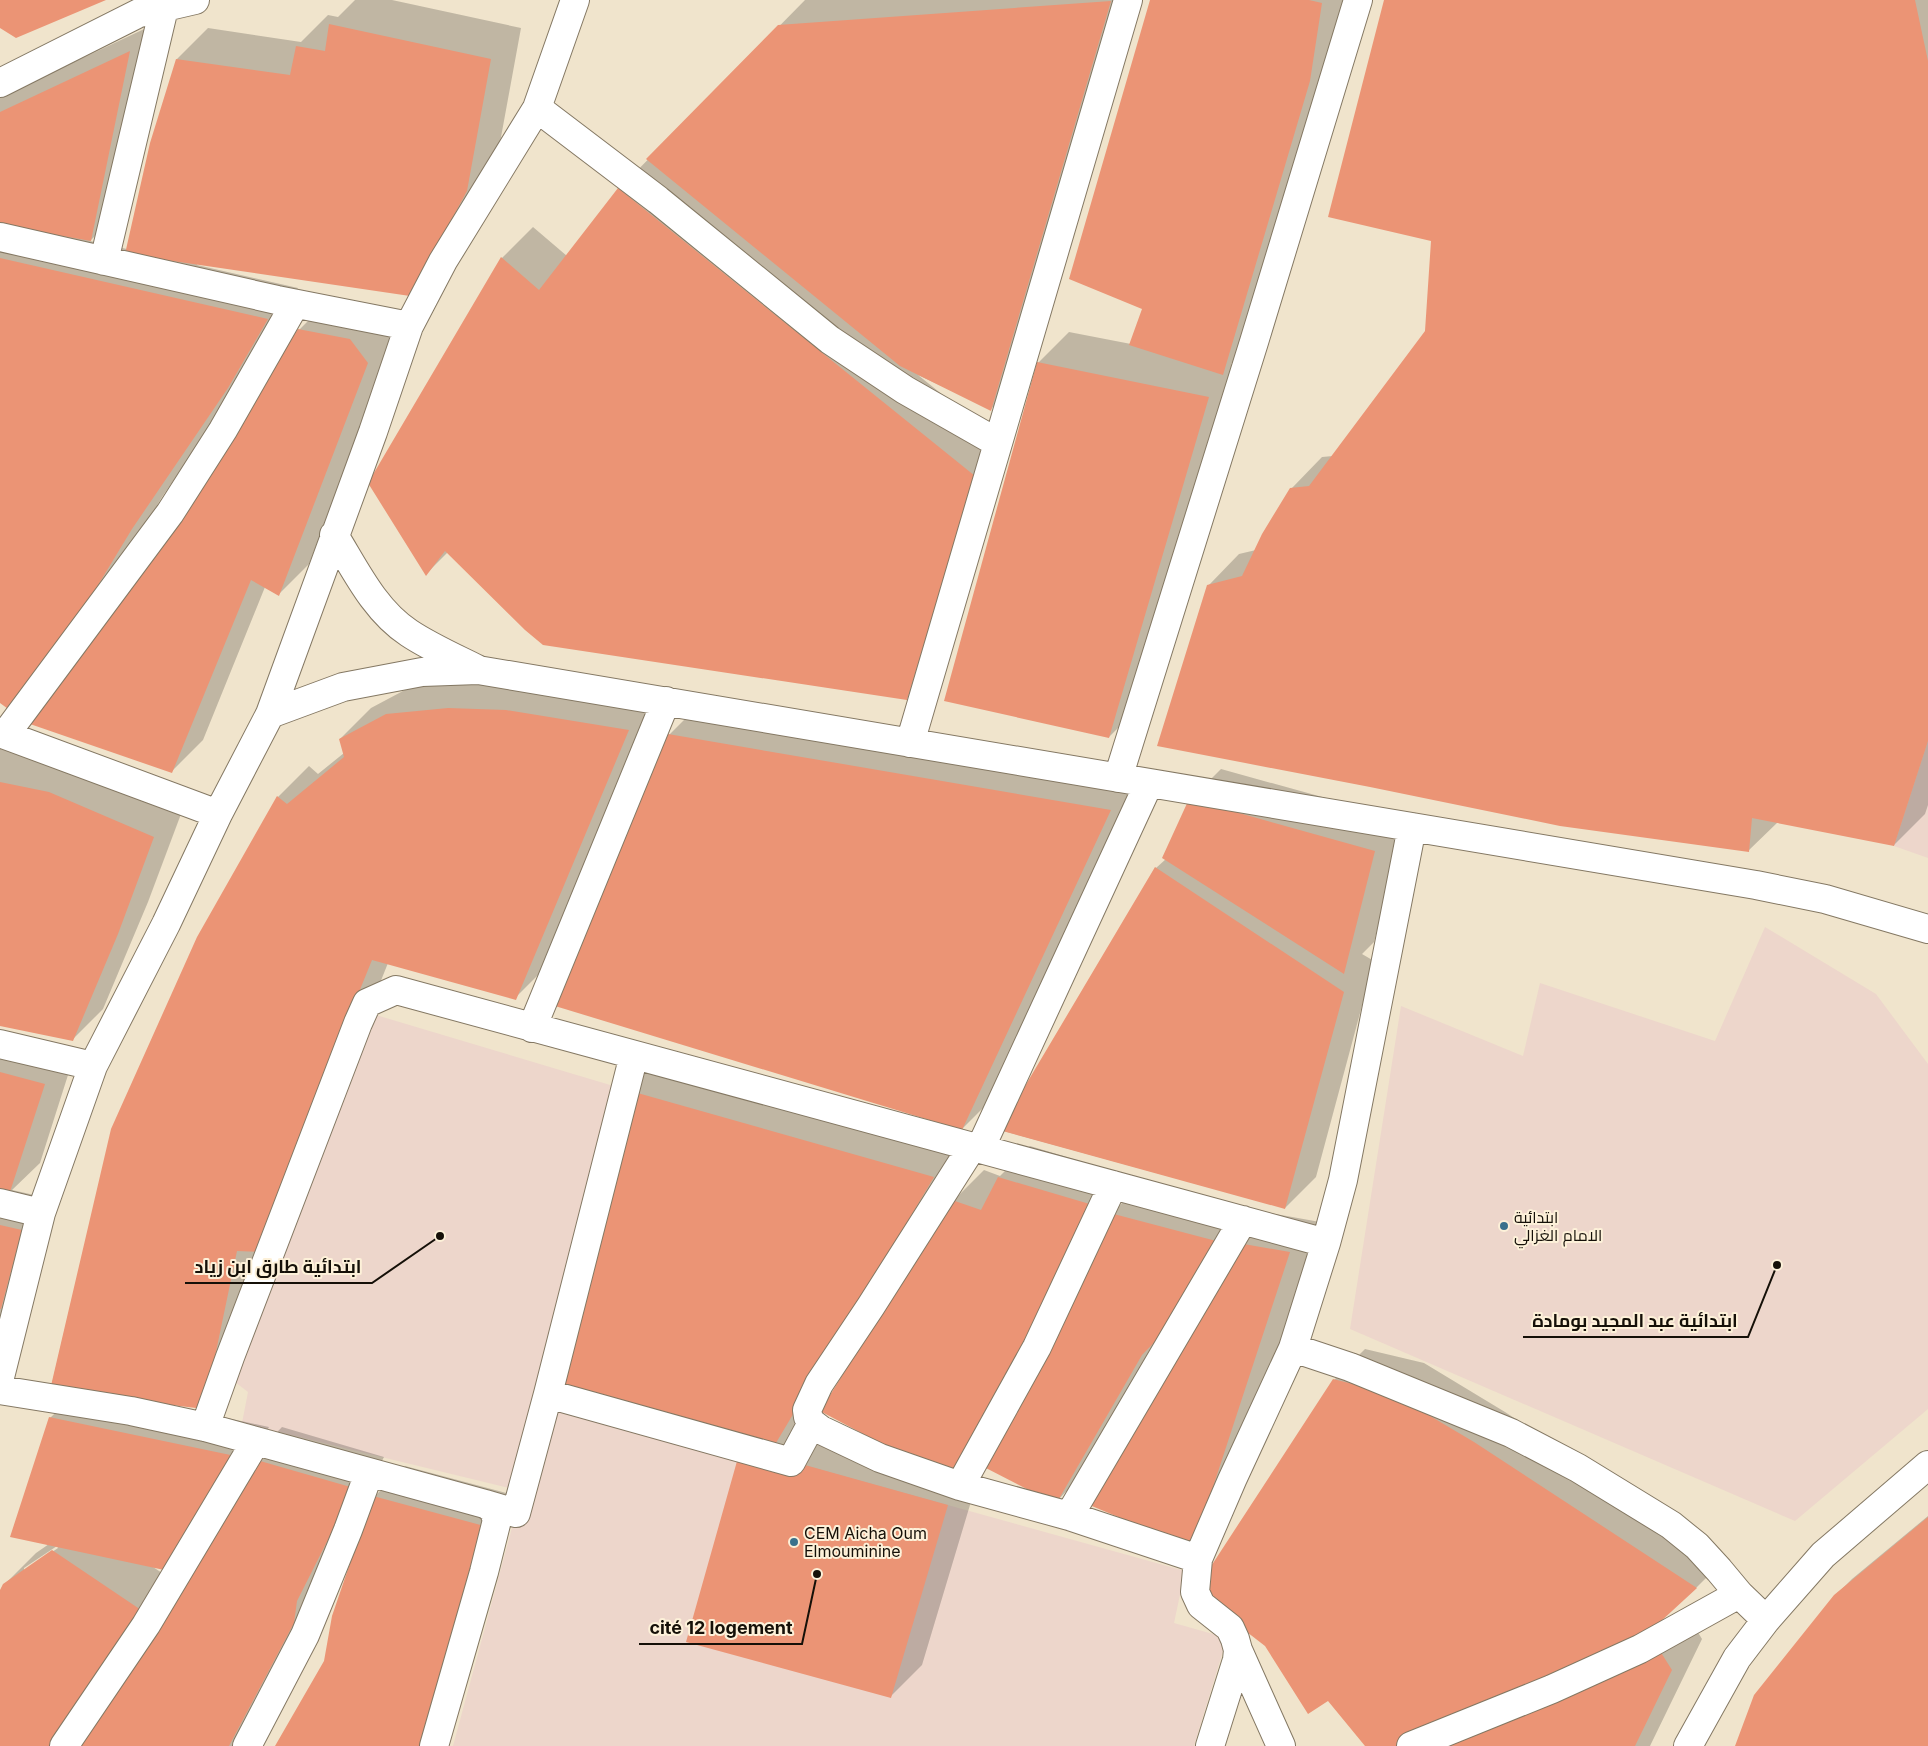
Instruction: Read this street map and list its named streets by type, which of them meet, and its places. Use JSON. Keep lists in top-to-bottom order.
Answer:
{
  "places": [
    "ابتدائية الامام الغزالي",
    "ابتدائية طارق ابن زياد",
    "ابتدائية عبد المجيد بومادة",
    "CEM Aicha Oum Elmouminine",
    "cité 12 logement"
  ]
}
